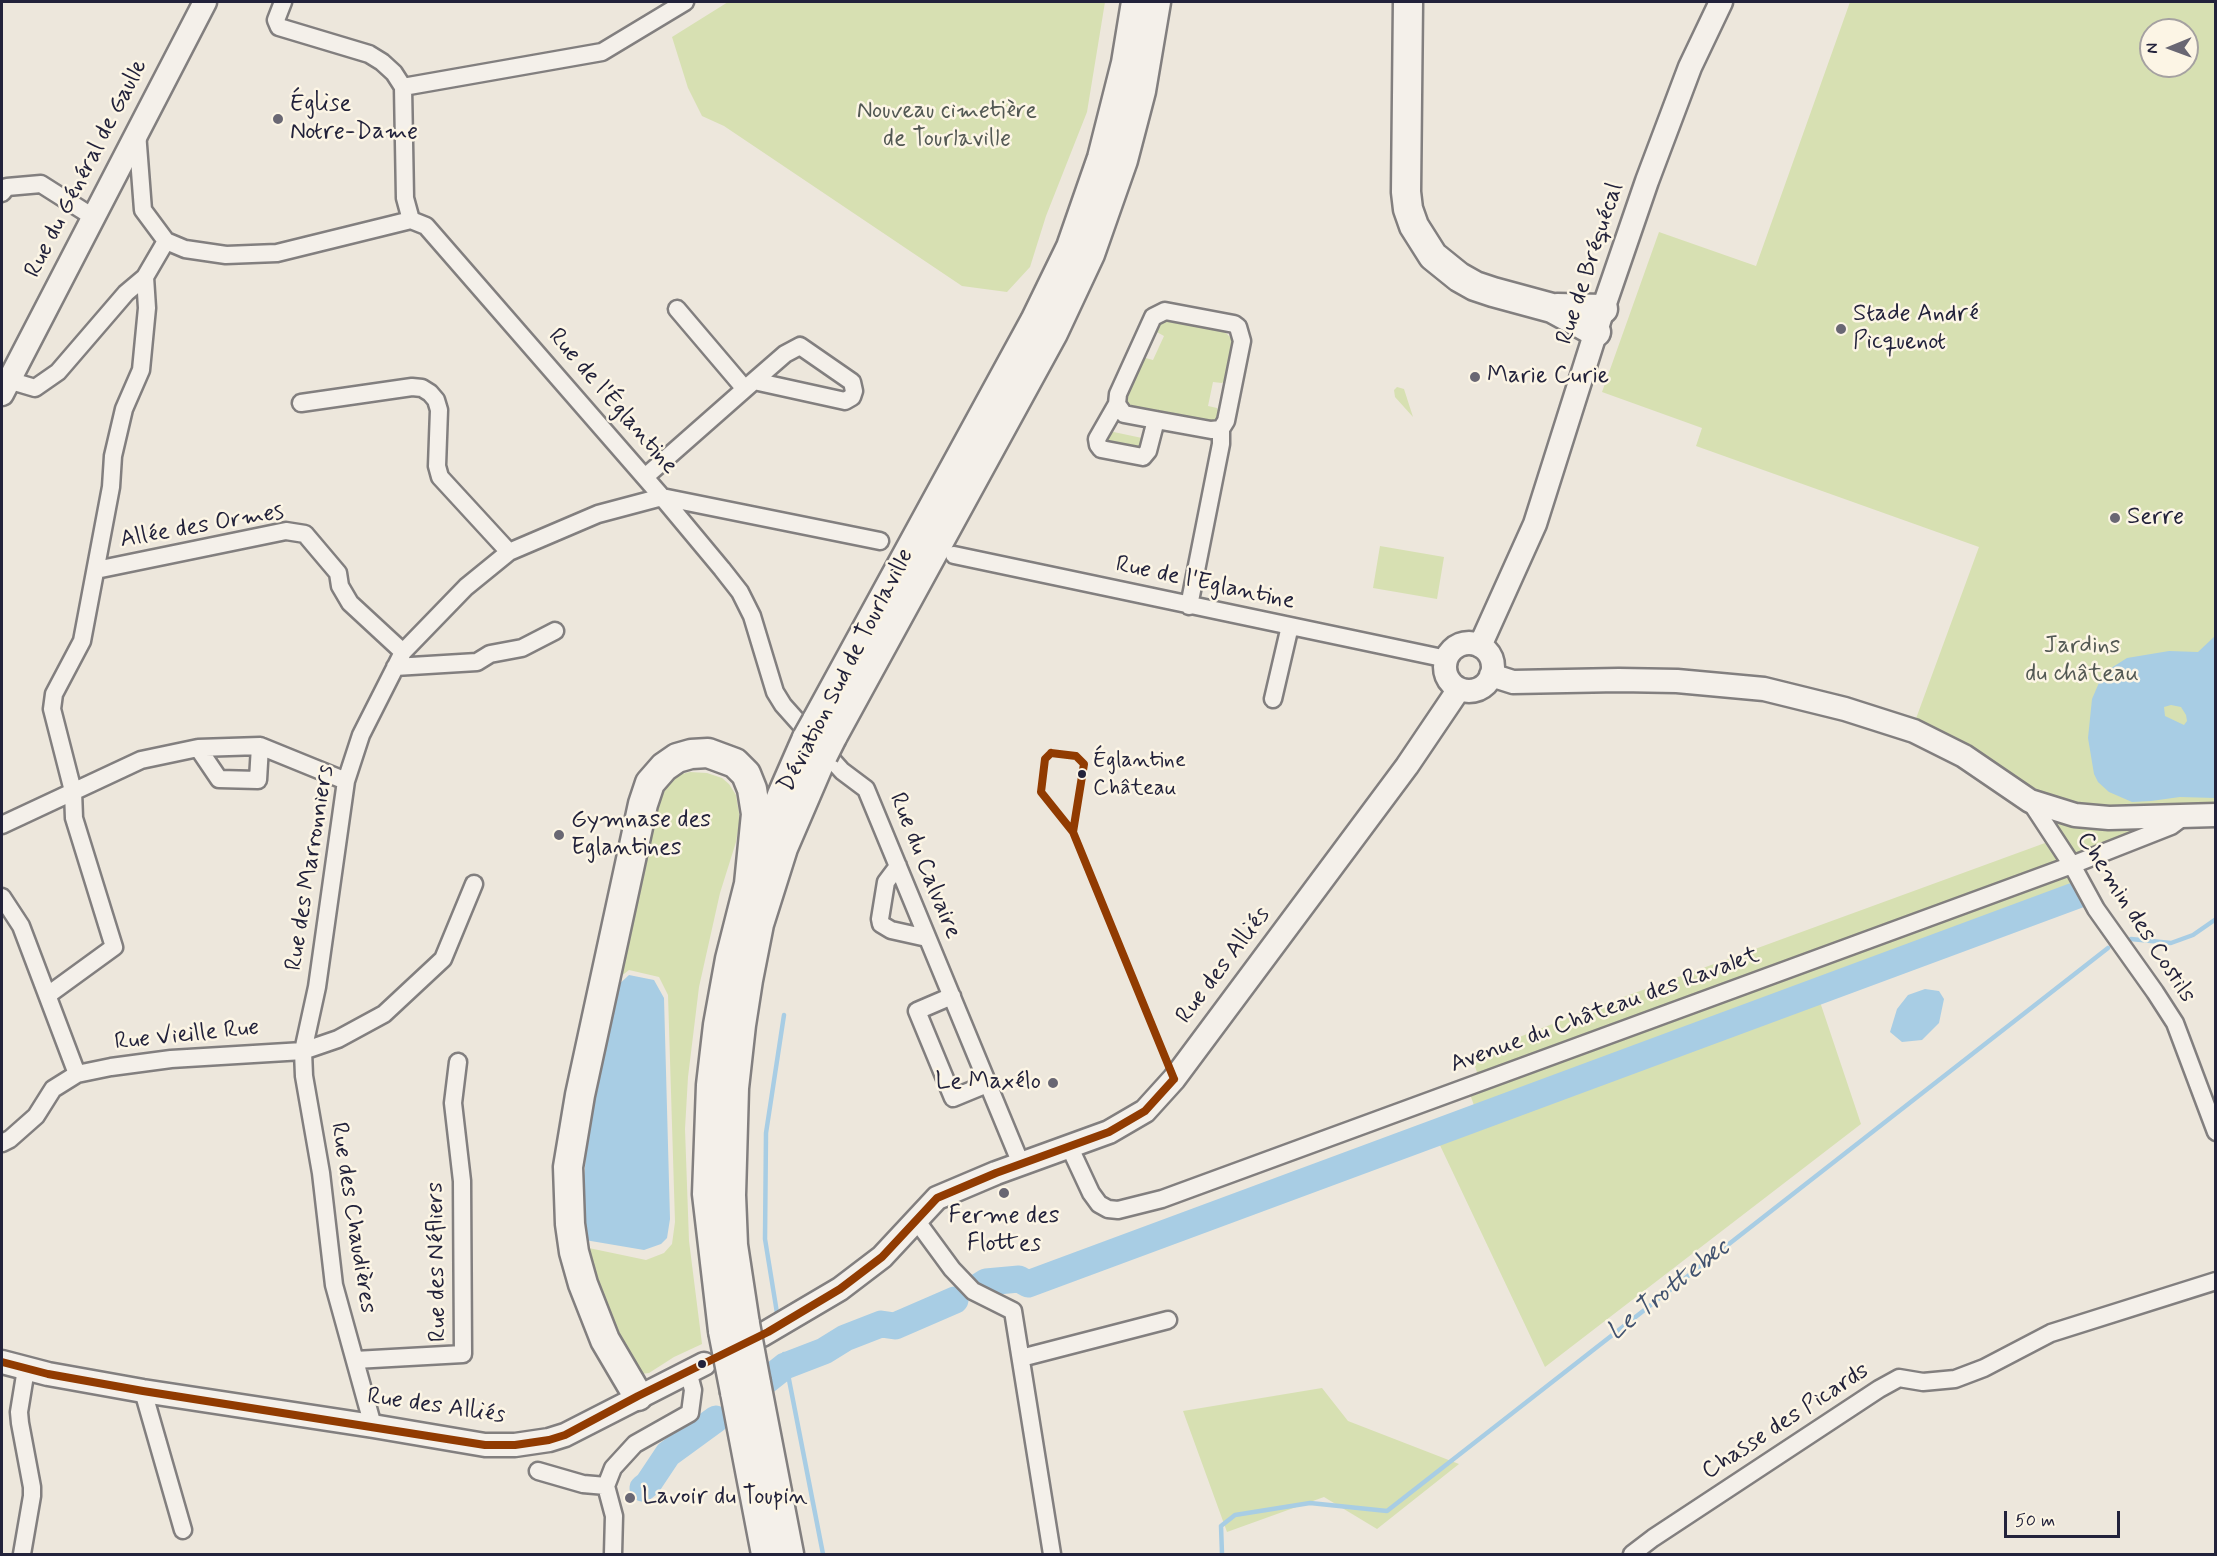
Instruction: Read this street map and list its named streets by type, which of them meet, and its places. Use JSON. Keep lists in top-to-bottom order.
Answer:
{
  "streets": {
    "highway": ["Déviation Sud de Tourlaville"],
    "street": [
      "Rue du Général de Gaulle",
      "Rue de Bréquécal",
      "Rue de l'Églantine",
      "Allée des Ormes",
      "Rue de l'Eglantine",
      "Rue du Calvaire",
      "Rue des Marronniers",
      "Chemin des Costils",
      "Rue des Alliés",
      "Avenue du Château des Ravalet",
      "Rue Vieille Rue",
      "Rue des Chaudières",
      "Rue des Néfliers",
      "Chasse des Picards"
    ]
  },
  "crossings": [
    ["Rue de Bréquécal", "Rue de l'Eglantine"],
    ["Rue de Bréquécal", "Rue des Alliés"],
    ["Rue de l'Églantine", "Rue du Calvaire"],
    ["Rue de l'Églantine", "Rue des Marronniers"],
    ["Allée des Ormes", "Rue des Marronniers"],
    ["Rue de l'Eglantine", "Rue des Alliés"],
    ["Déviation Sud de Tourlaville", "Rue des Alliés"],
    ["Rue du Calvaire", "Rue des Marronniers"],
    ["Rue du Calvaire", "Rue des Alliés"],
    ["Rue des Marronniers", "Rue Vieille Rue"],
    ["Rue des Marronniers", "Rue des Chaudières"],
    ["Chemin des Costils", "Avenue du Château des Ravalet"],
    ["Rue des Alliés", "Avenue du Château des Ravalet"],
    ["Rue des Alliés", "Rue des Chaudières"],
    ["Rue Vieille Rue", "Rue des Chaudières"],
    ["Rue des Chaudières", "Rue des Néfliers"]
  ],
  "water": ["Le Trottebec"],
  "parks": ["Nouveau cimetière de Tourlaville", "Jardins du château"],
  "places": [
    "Église Notre-Dame",
    "Stade André Picquenot",
    "Marie Curie",
    "Serre",
    "Églantine Château",
    "Gymnase des Eglantines",
    "Le Maxélo",
    "Ferme des Flottes",
    "Lavoir du Toupin"
  ],
  "scale_bar": "50 m",
  "north": "left"
}
